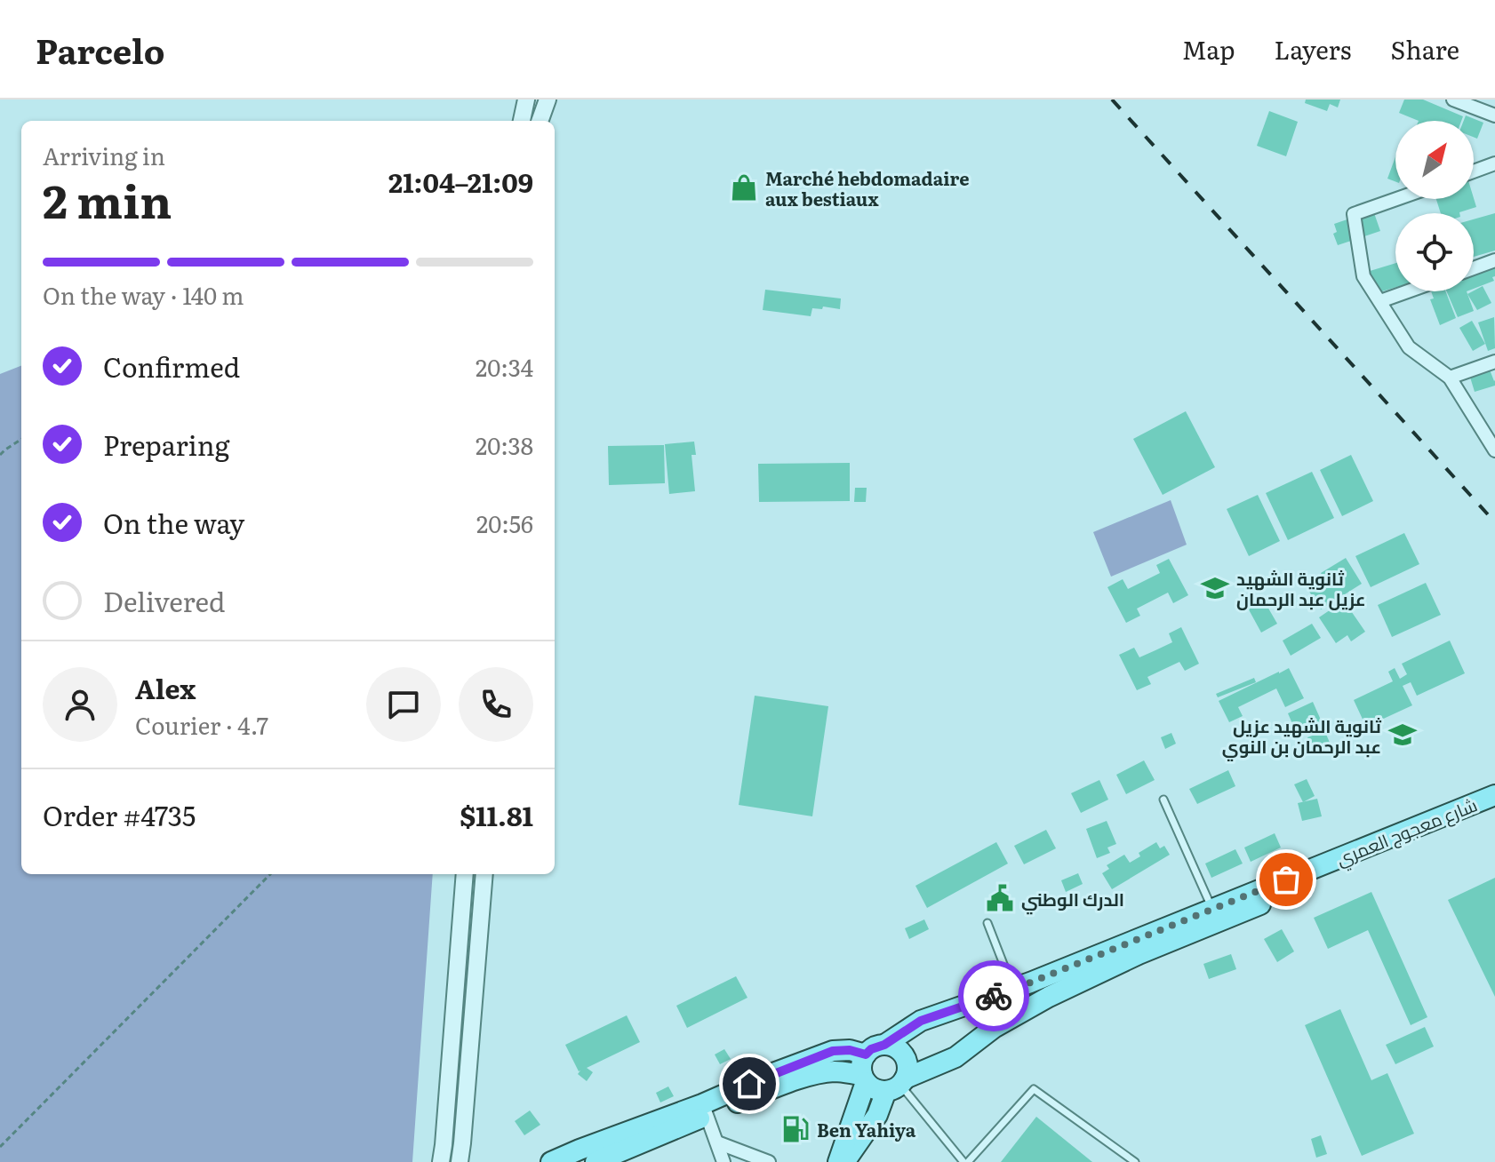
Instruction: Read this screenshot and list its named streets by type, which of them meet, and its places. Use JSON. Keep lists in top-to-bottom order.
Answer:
{
  "streets": {
    "main road": ["شارع معجوج العمري"]
  },
  "places": {
    "shop": ["Marché hebdomadaire aux bestiaux"],
    "school or university": ["ثانوية الشهيد عزيل عبد الرحمان", "ثانوية الشهيد عزيل عبد الرحمان بن النوي"],
    "public building": ["الدرك الوطني"],
    "fuel station": ["Ben Yahiya"]
  },
  "north": "top right",
  "page": {
    "header": "Parcelo",
    "nav": ["Map", "Layers", "Share"],
    "heading": ["2 min", "Arriving in", "21:04–21:09"],
    "panel": [
      "Alex",
      "Courier · 4.7",
      "Order #4735",
      "$11.81"
    ],
    "bar": "On the way · 140 m",
    "list": [
      ["Confirmed", "20:34"],
      ["Preparing", "20:38"],
      ["On the way", "20:56"],
      "Delivered"
    ]
  }
}
